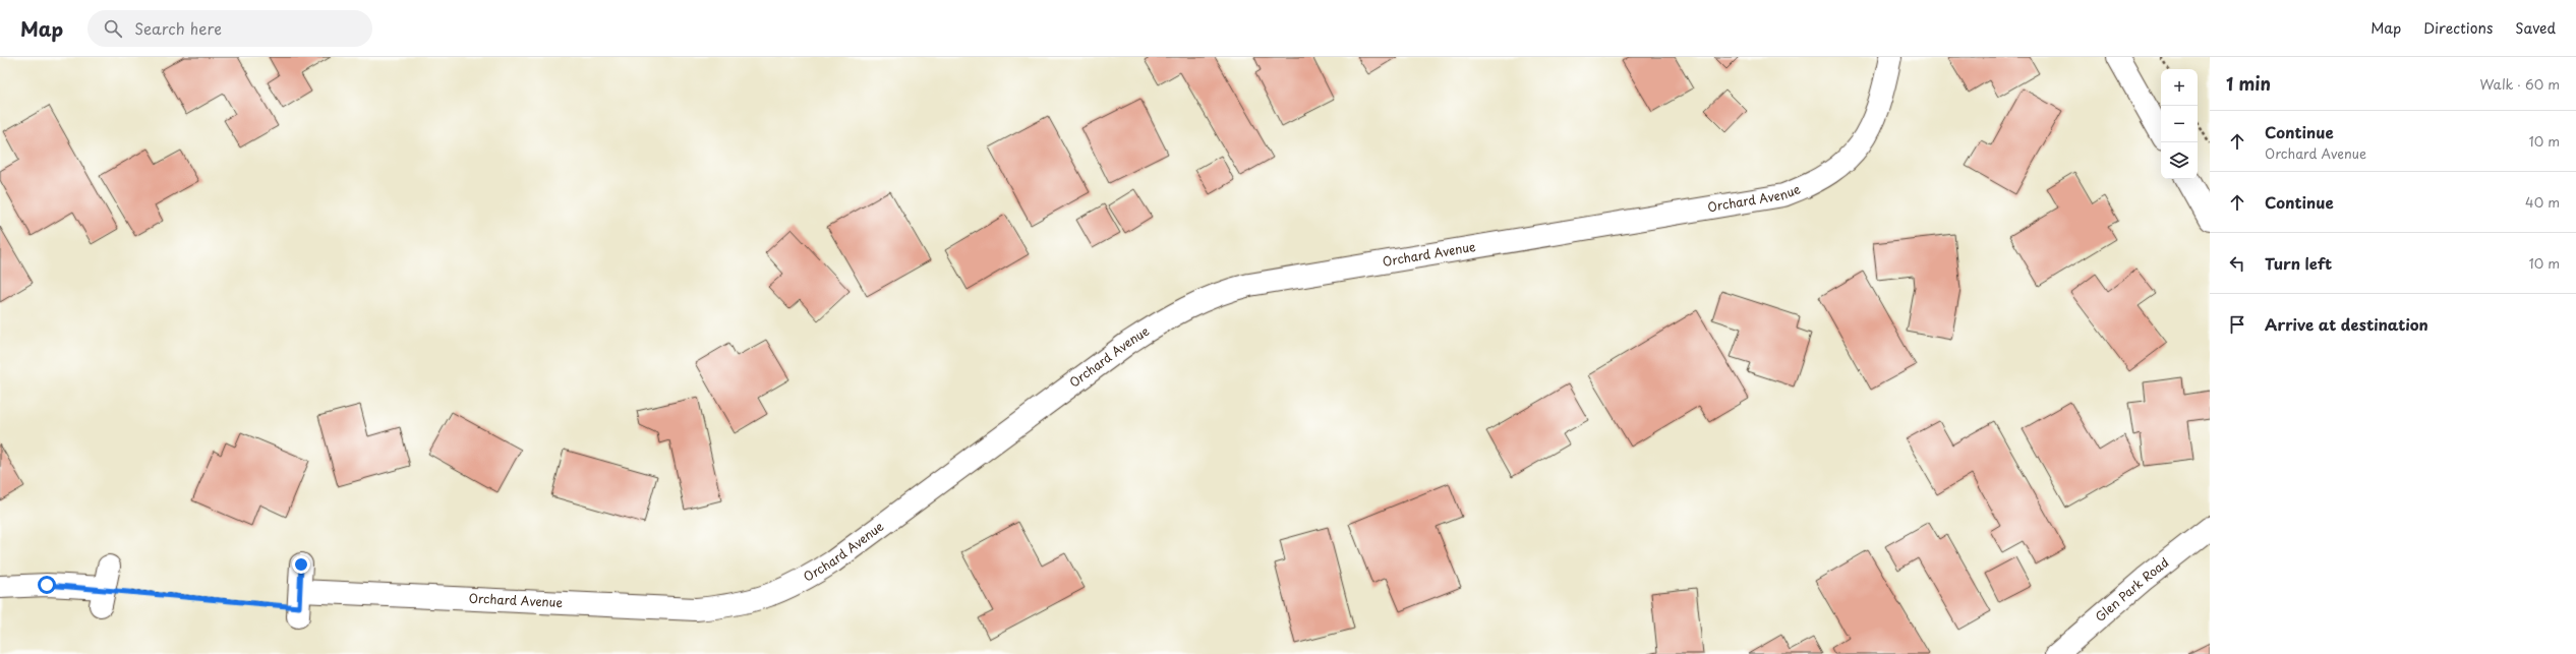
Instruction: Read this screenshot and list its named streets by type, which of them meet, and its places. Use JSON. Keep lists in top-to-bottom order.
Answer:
{
  "streets": {
    "street": ["Orchard Avenue", "Glen Park Road"]
  },
  "page": {
    "header": "Map",
    "search": "Search here",
    "nav": ["Map", "Directions", "Saved"],
    "heading": ["1 min", "Walk · 60 m"],
    "map_buttons": ["+", "−"],
    "list": [
      ["Continue", "Orchard Avenue", "10 m"],
      ["Continue", "40 m"],
      ["Turn left", "10 m"],
      "Arrive at destination"
    ]
  }
}
